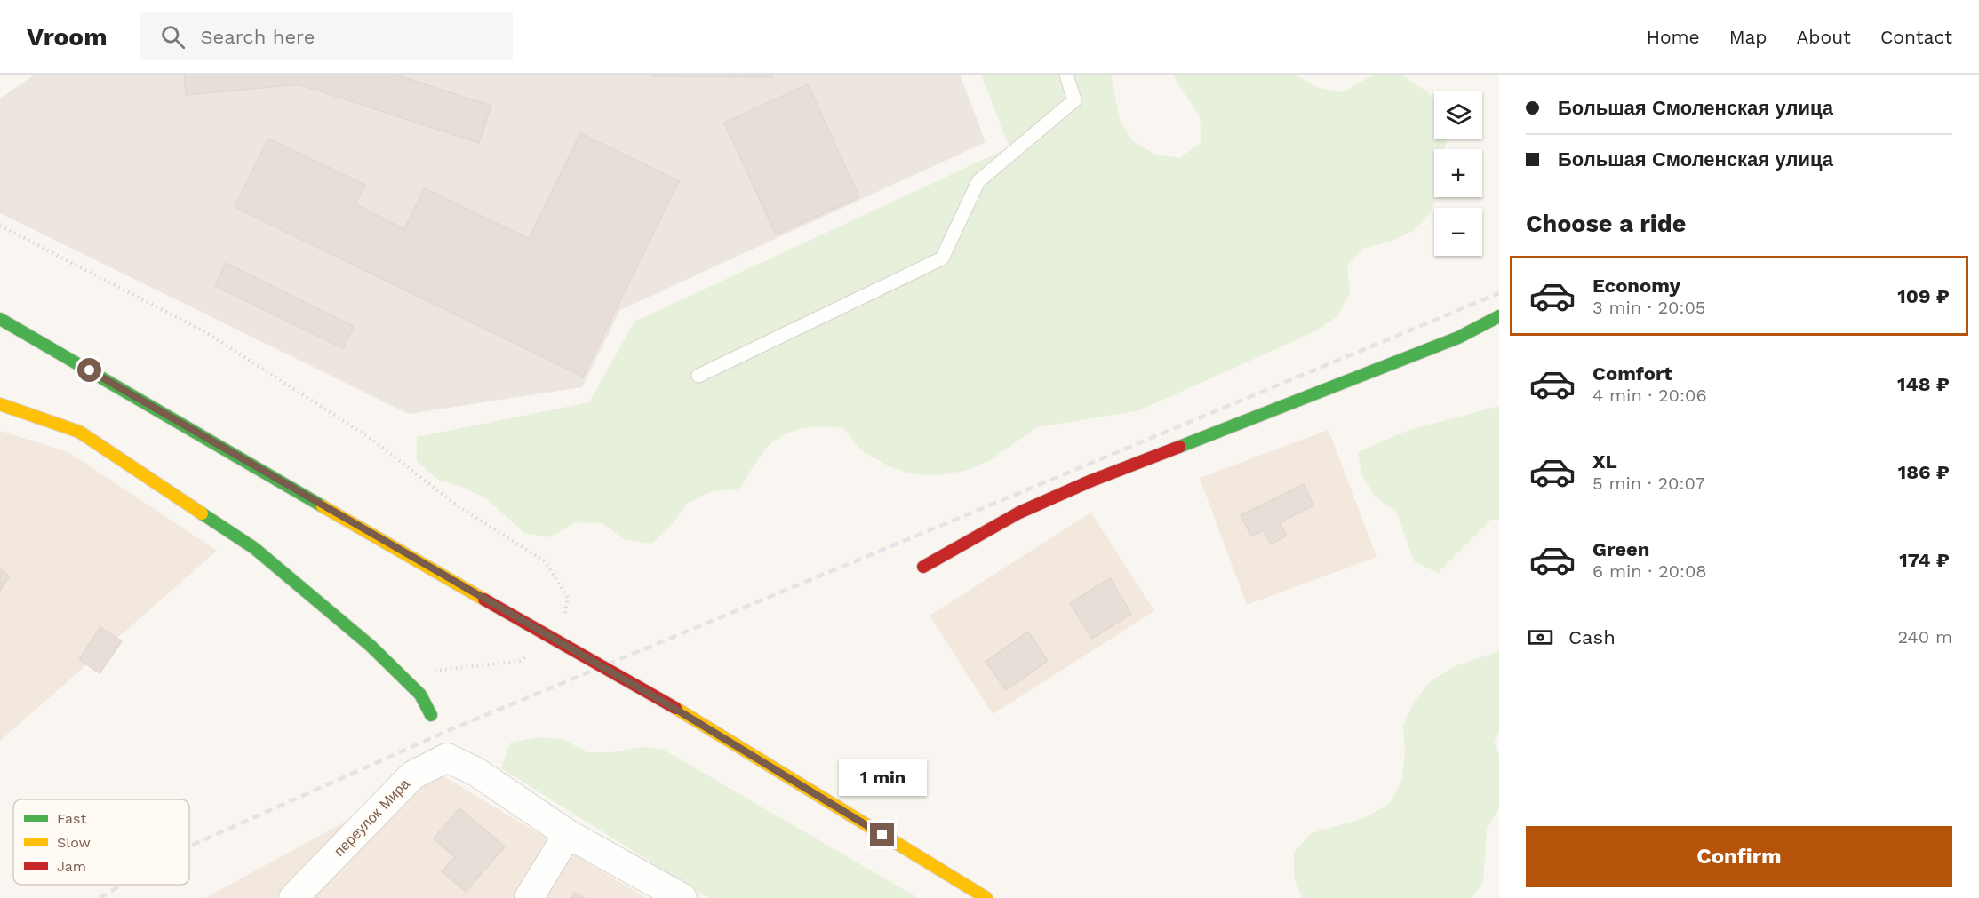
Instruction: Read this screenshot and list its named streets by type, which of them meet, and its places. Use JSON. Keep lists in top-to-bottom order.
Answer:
{
  "streets": {
    "street": ["переулок Мира"]
  },
  "legend": ["Fast", "Slow", "Jam"],
  "page": {
    "header": "Vroom",
    "search": "Search here",
    "nav": [
      "Home",
      "Map",
      "About",
      "Contact"
    ],
    "banner": ["Большая Смоленская улица", "Большая Смоленская улица"],
    "map_buttons": ["+", "−"],
    "heading": "Choose a ride",
    "list": [
      {
        "name": "Economy",
        "note": "3 min · 20:05",
        "value": "109 ₽"
      },
      {
        "name": "Comfort",
        "note": "4 min · 20:06",
        "value": "148 ₽"
      },
      {
        "name": "XL",
        "note": "5 min · 20:07",
        "value": "186 ₽"
      },
      {
        "name": "Green",
        "note": "6 min · 20:08",
        "value": "174 ₽"
      }
    ],
    "pay": ["Cash", "240 m"],
    "bubble": "1 min",
    "buttons": "Confirm"
  }
}
